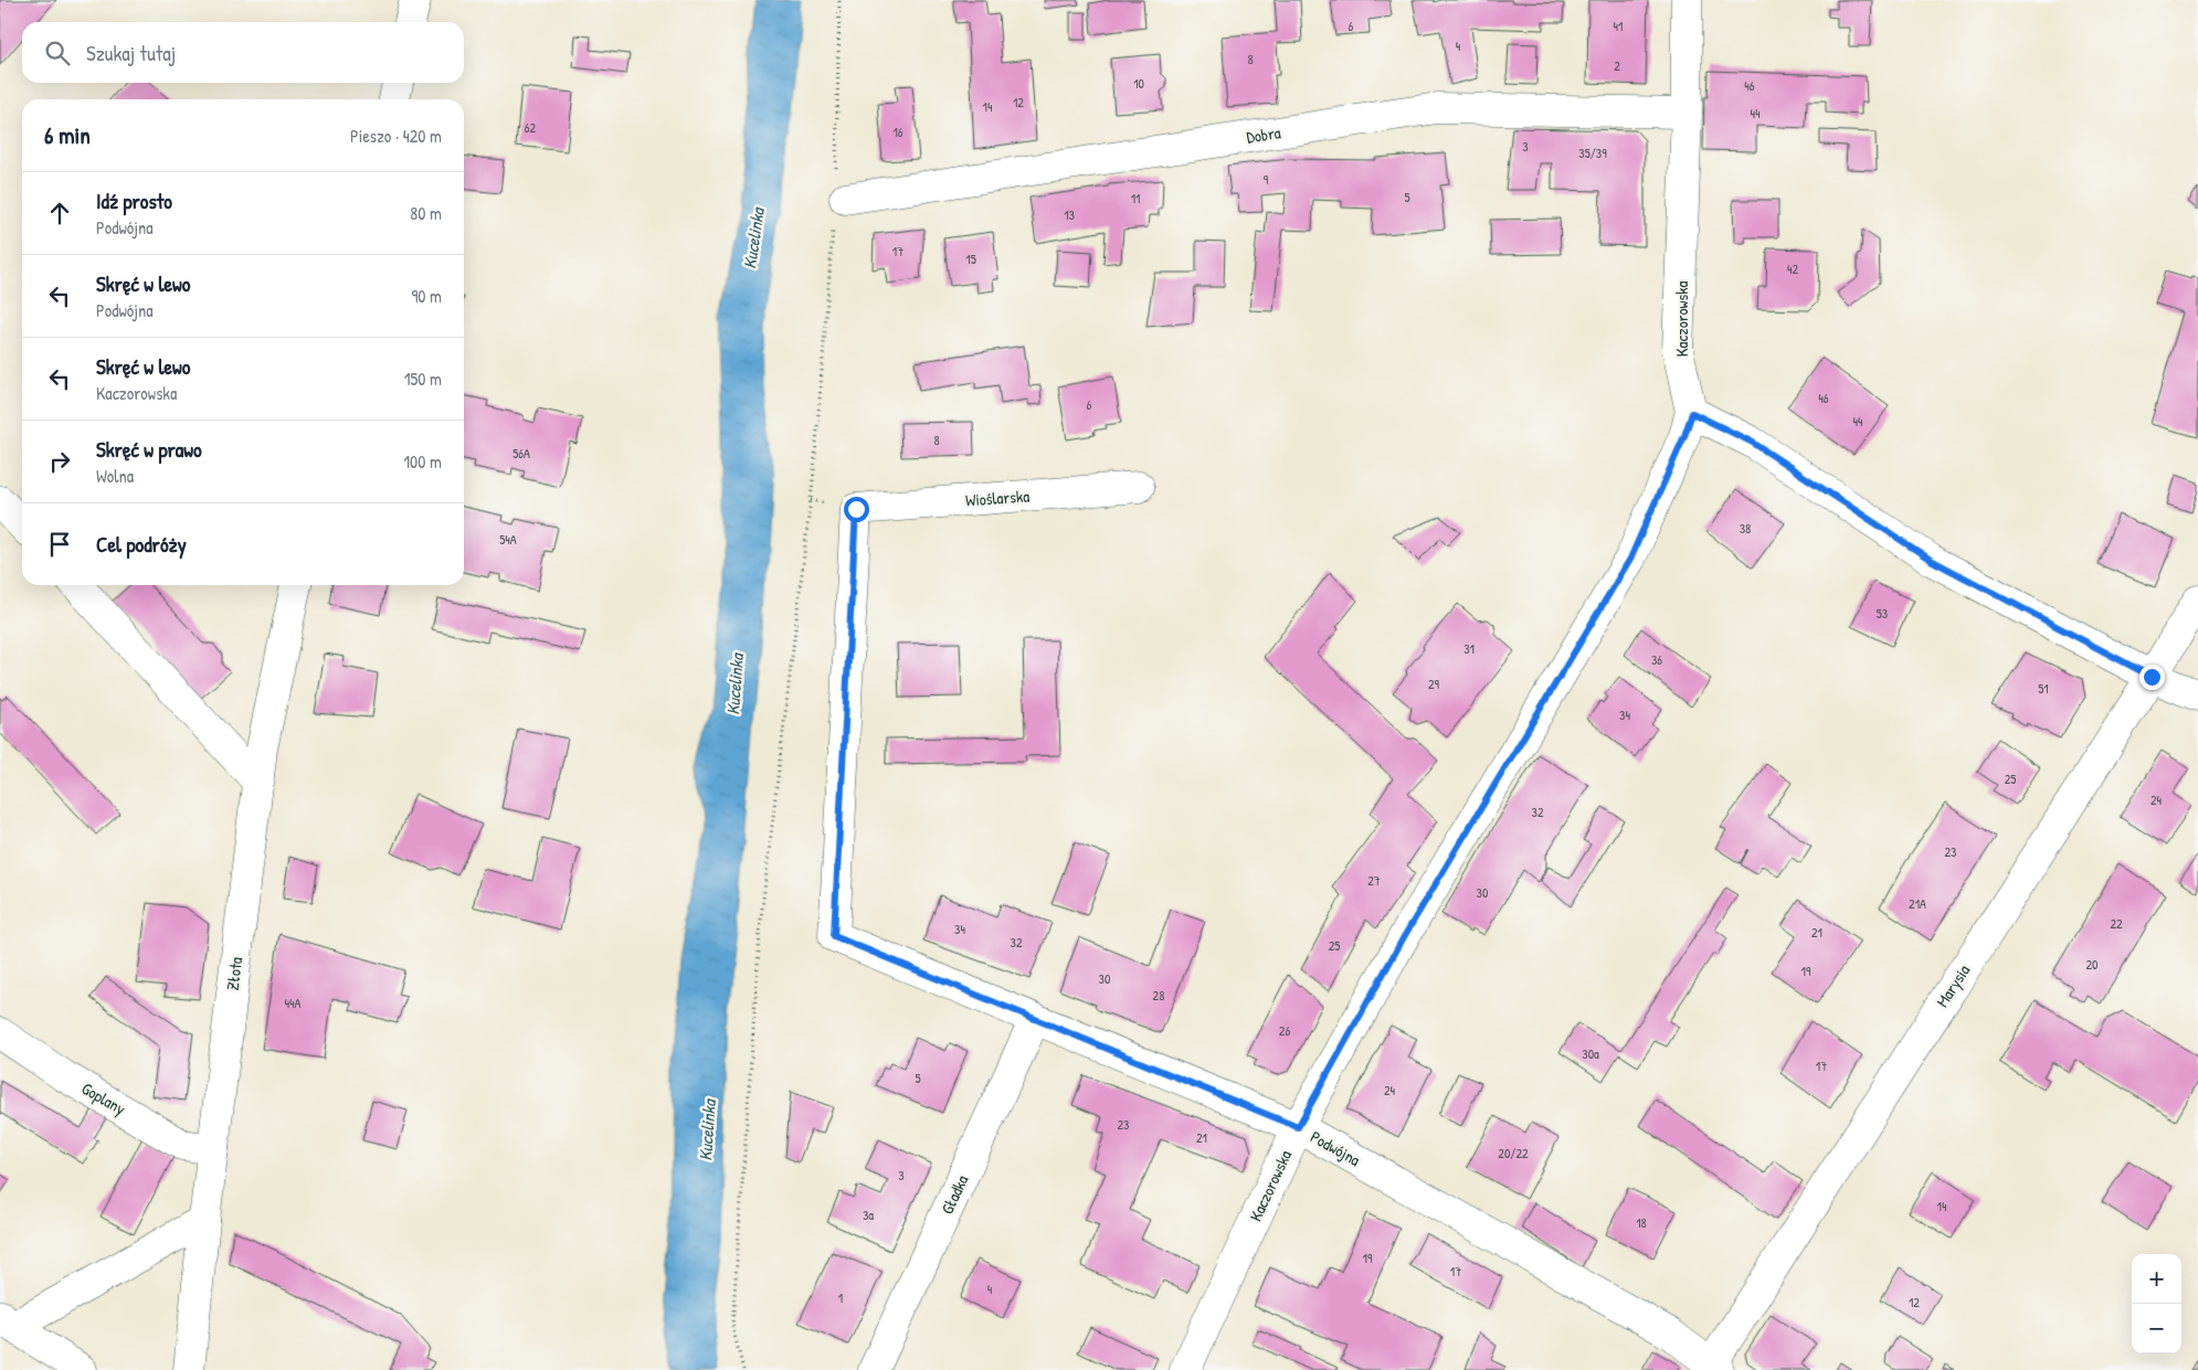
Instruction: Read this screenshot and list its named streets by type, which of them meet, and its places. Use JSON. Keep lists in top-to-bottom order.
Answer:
{
  "streets": {
    "street": [
      "Dobra",
      "Kaczorowska",
      "Wioślarska",
      "Złota",
      "Marysia",
      "Goplany",
      "Podwójna",
      "Gładka"
    ]
  },
  "crossings": [
    ["Dobra", "Kaczorowska"],
    ["Kaczorowska", "Podwójna"],
    ["Wioślarska", "Podwójna"],
    ["Złota", "Goplany"],
    ["Marysia", "Podwójna"],
    ["Podwójna", "Gładka"]
  ],
  "water": ["Kucelinka"],
  "house_numbers": [
    "6",
    "41",
    "4",
    "8",
    "2",
    "10",
    "46",
    "12",
    "14",
    "44",
    "62",
    "16",
    "3",
    "35/39",
    "9",
    "5",
    "11",
    "13",
    "17",
    "15",
    "42",
    "46",
    "6",
    "44",
    "8",
    "56A",
    "38",
    "54A",
    "53",
    "31",
    "36",
    "29",
    "51",
    "34",
    "25",
    "24",
    "32",
    "23",
    "27",
    "30",
    "21A",
    "22",
    "34",
    "21",
    "32",
    "25",
    "20",
    "19",
    "30",
    "28",
    "44A",
    "26",
    "30a",
    "17",
    "5",
    "24",
    "23",
    "21",
    "20/22",
    "3",
    "14",
    "3a",
    "18",
    "19",
    "17",
    "4",
    "1",
    "12"
  ],
  "page": {
    "search": "Szukaj tutaj",
    "heading": ["6 min", "Pieszo · 420 m"],
    "list": [
      ["Idź prosto", "Podwójna", "80 m"],
      ["Skręć w lewo", "Podwójna", "90 m"],
      ["Skręć w lewo", "Kaczorowska", "150 m"],
      ["Skręć w prawo", "Wolna", "100 m"],
      "Cel podróży"
    ],
    "map_buttons": ["+", "−"]
  }
}
